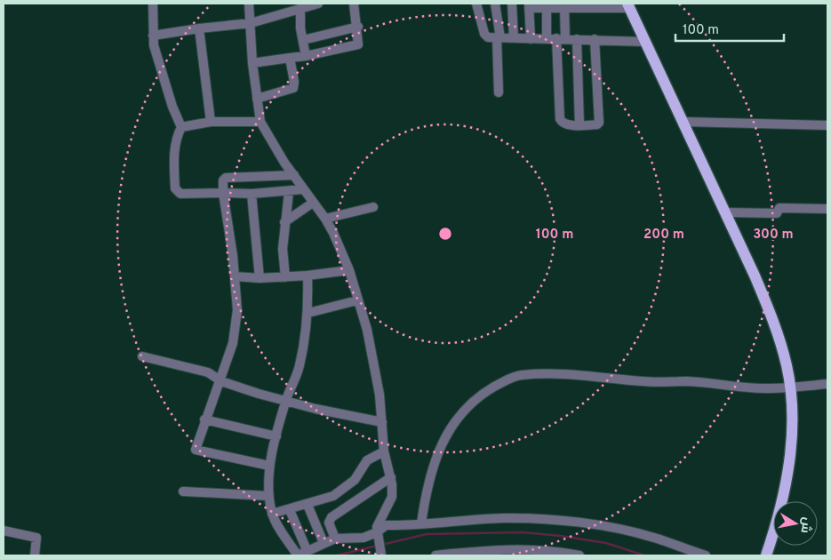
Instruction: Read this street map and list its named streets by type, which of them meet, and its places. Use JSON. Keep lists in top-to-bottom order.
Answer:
{
  "scale_bar": "100 m",
  "north": "right",
  "rings": ["100 m", "200 m", "300 m"]
}
